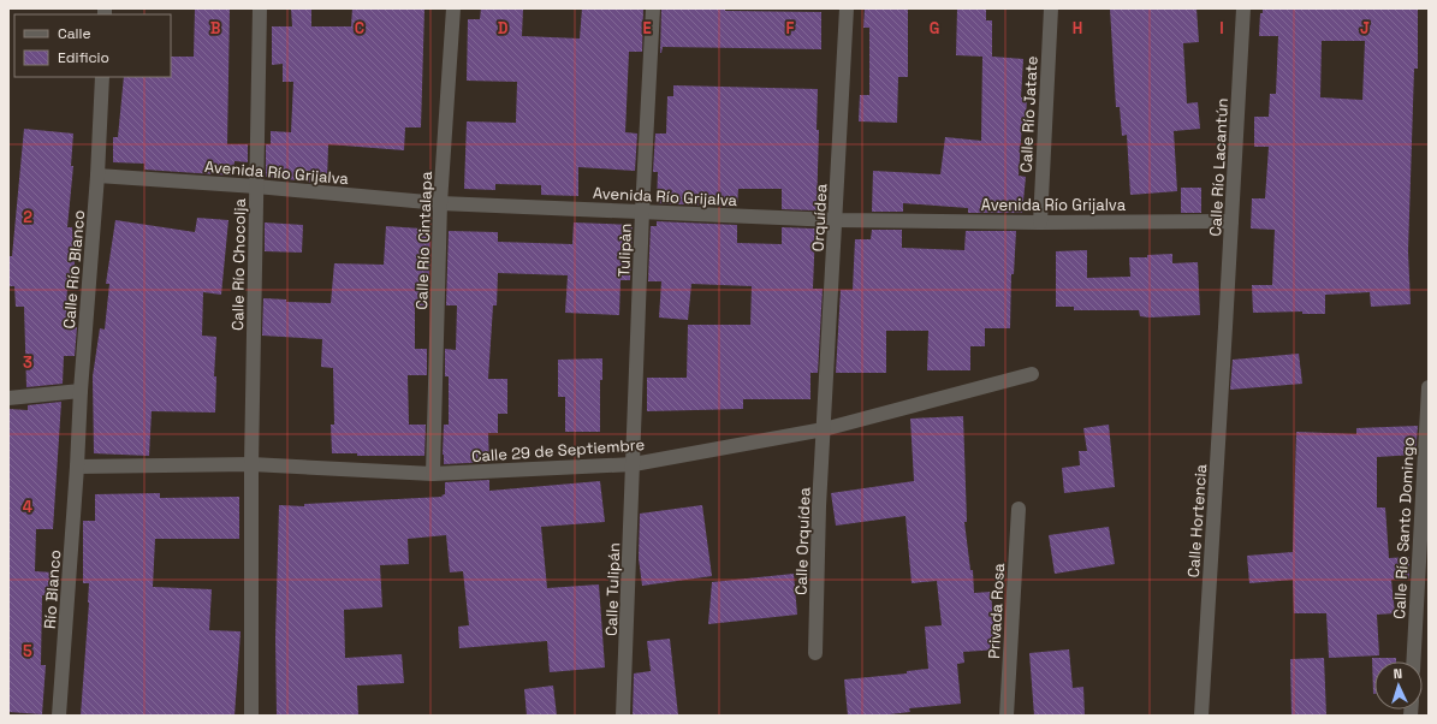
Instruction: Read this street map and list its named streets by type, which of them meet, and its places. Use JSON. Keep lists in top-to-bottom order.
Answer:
{
  "streets": {
    "street": [
      "Calle Río Jatate",
      "Calle Río Lacantún",
      "Avenida Río Grijalva",
      "Orquídea",
      "Calle Río Cintalapa",
      "Tulipàn",
      "Calle Río Chocolja",
      "Calle Río Blanco",
      "Calle 29 de Septiembre",
      "Calle Hortencia",
      "Calle Río Santo Domingo",
      "Calle Orquídea",
      "Río Blanco",
      "Calle Tulipán",
      "Privada Rosa"
    ]
  },
  "crossings": [
    ["Calle Río Jatate", "Avenida Río Grijalva"],
    ["Calle Río Lacantún", "Avenida Río Grijalva"],
    ["Calle Río Lacantún", "Calle Hortencia"],
    ["Avenida Río Grijalva", "Orquídea"],
    ["Avenida Río Grijalva", "Calle Río Cintalapa"],
    ["Avenida Río Grijalva", "Tulipàn"],
    ["Avenida Río Grijalva", "Calle Río Chocolja"],
    ["Avenida Río Grijalva", "Calle Río Blanco"],
    ["Orquídea", "Calle 29 de Septiembre"],
    ["Orquídea", "Calle Orquídea"],
    ["Calle Río Cintalapa", "Calle 29 de Septiembre"],
    ["Tulipàn", "Calle 29 de Septiembre"],
    ["Tulipàn", "Calle Tulipán"],
    ["Calle Río Chocolja", "Calle 29 de Septiembre"],
    ["Calle Río Blanco", "Calle 29 de Septiembre"],
    ["Calle Río Blanco", "Río Blanco"],
    ["Calle 29 de Septiembre", "Calle Orquídea"],
    ["Calle 29 de Septiembre", "Río Blanco"],
    ["Calle 29 de Septiembre", "Calle Tulipán"]
  ],
  "legend": ["Calle", "Edificio"],
  "north": "top",
  "grid": {
    "columns": [
      "B",
      "C",
      "D",
      "E",
      "F",
      "G",
      "H",
      "I",
      "J"
    ],
    "rows": [
      "2",
      "3",
      "4",
      "5"
    ]
  }
}
